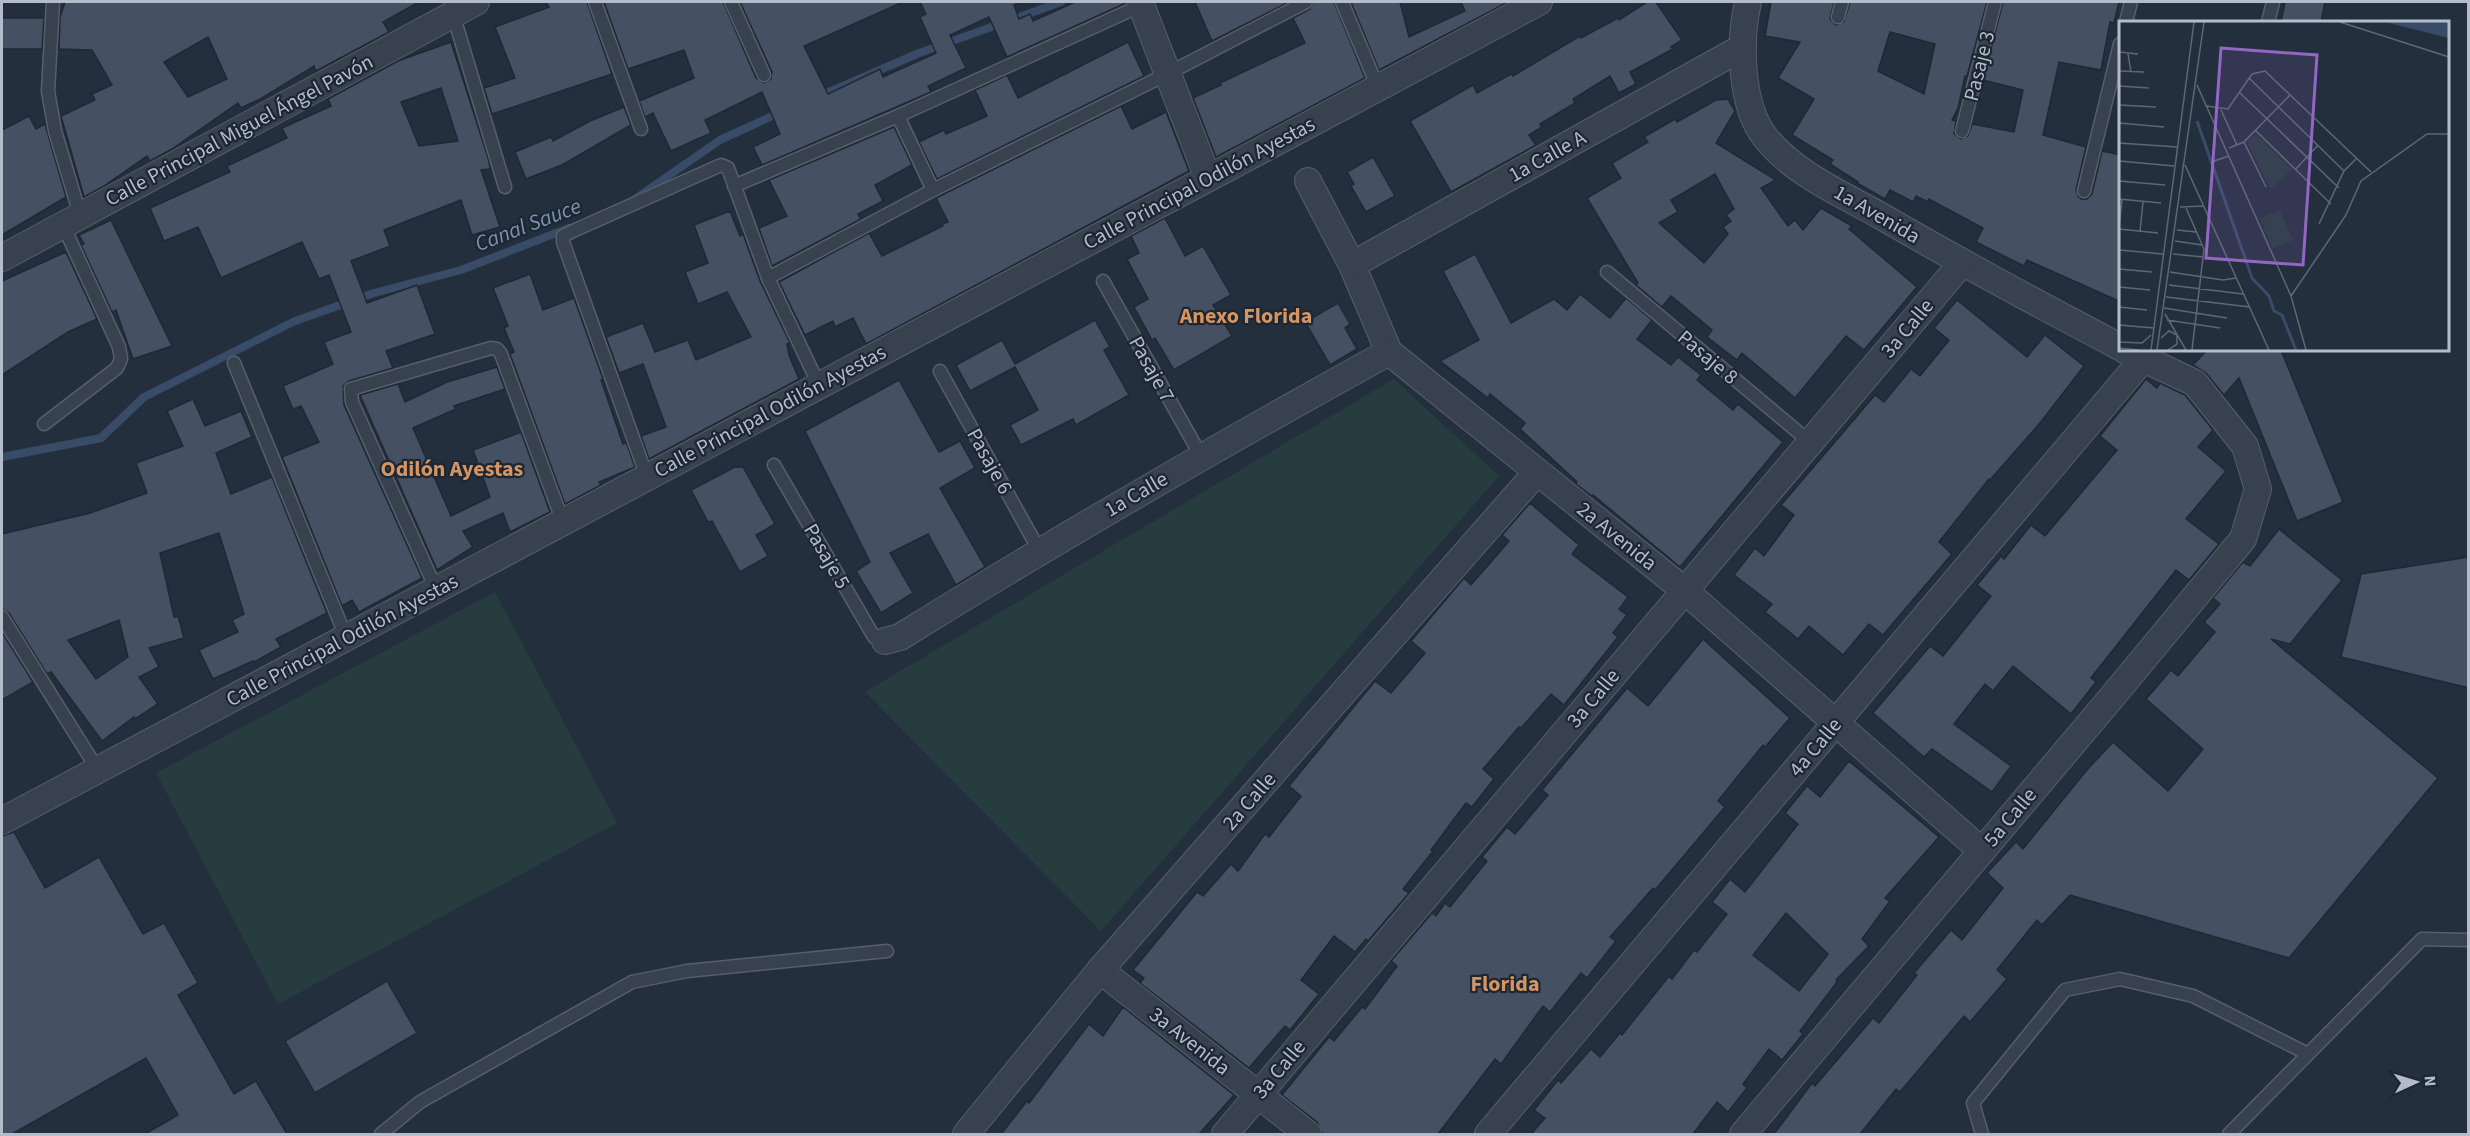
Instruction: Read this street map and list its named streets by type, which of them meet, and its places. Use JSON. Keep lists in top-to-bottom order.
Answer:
{
  "streets": {
    "street": [
      "Calle Principal Miguel Ángel Pavón",
      "1a Calle A",
      "Calle Principal Odilón Ayestas",
      "1a Avenida",
      "3a Calle",
      "1a Calle",
      "2a Avenida",
      "4a Calle",
      "2a Calle",
      "5a Calle",
      "3a Avenida"
    ],
    "lane": [
      "Pasaje 3",
      "Pasaje 8",
      "Pasaje 7",
      "Pasaje 6",
      "Pasaje 5"
    ]
  },
  "crossings": [
    ["1a Calle A", "1a Avenida"],
    ["1a Calle A", "2a Avenida"],
    ["1a Avenida", "3a Calle"],
    ["3a Calle", "Pasaje 8"],
    ["3a Calle", "2a Avenida"],
    ["3a Calle", "3a Avenida"],
    ["Pasaje 7", "1a Calle"],
    ["Pasaje 6", "1a Calle"],
    ["1a Calle", "2a Avenida"],
    ["1a Calle", "Pasaje 5"],
    ["2a Avenida", "4a Calle"],
    ["2a Avenida", "2a Calle"],
    ["2a Avenida", "5a Calle"],
    ["4a Calle", "5a Calle"],
    ["2a Calle", "3a Avenida"]
  ],
  "districts": ["Anexo Florida", "Odilón Ayestas", "Florida"],
  "water": ["Canal Sauce"],
  "north": "right"
}
